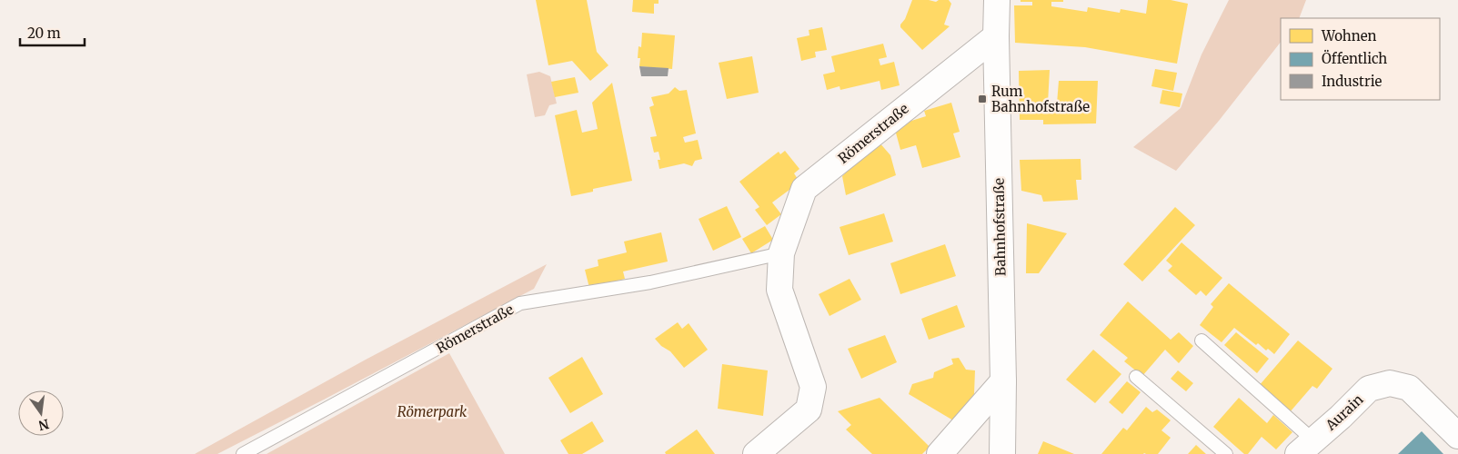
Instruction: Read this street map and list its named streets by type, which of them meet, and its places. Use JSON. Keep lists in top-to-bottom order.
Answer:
{
  "streets": {
    "street": ["Römerstraße", "Bahnhofstraße", "Aurain"]
  },
  "crossings": [
    ["Römerstraße", "Bahnhofstraße"]
  ],
  "parks": ["Römerpark"],
  "places": {
    "transit": ["Rum Bahnhofstraße"]
  },
  "legend": ["Wohnen", "Öffentlich", "Industrie"],
  "scale_bar": "20 m",
  "north": "bottom"
}
